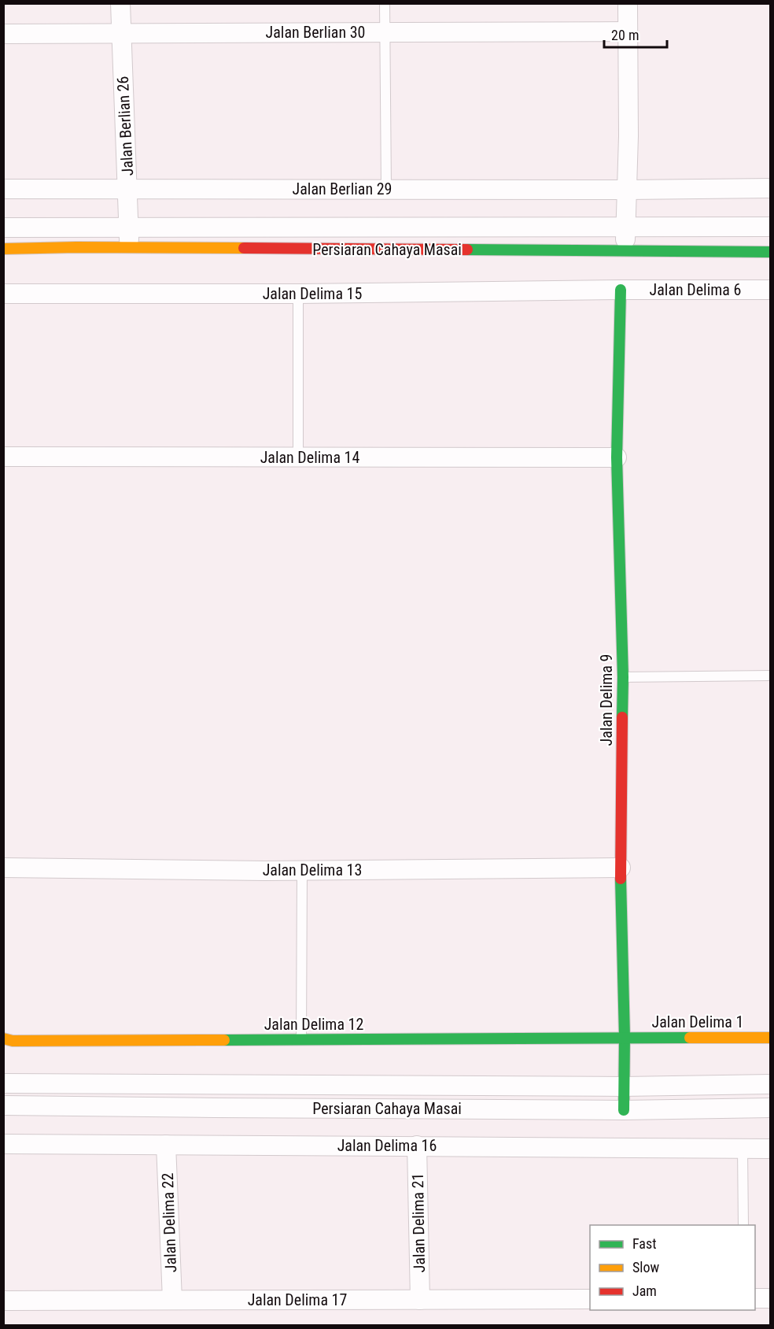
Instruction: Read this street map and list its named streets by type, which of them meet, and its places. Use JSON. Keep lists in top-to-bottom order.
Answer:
{
  "streets": {
    "street": [
      "Jalan Berlian 30",
      "Jalan Berlian 26",
      "Jalan Berlian 29",
      "Persiaran Cahaya Masai",
      "Jalan Delima 6",
      "Jalan Delima 15",
      "Jalan Delima 14",
      "Jalan Delima 9",
      "Jalan Delima 13",
      "Jalan Delima 1",
      "Jalan Delima 12",
      "Jalan Delima 16",
      "Jalan Delima 22",
      "Jalan Delima 21",
      "Jalan Delima 17"
    ]
  },
  "crossings": [
    ["Jalan Berlian 30", "Jalan Berlian 26"],
    ["Jalan Berlian 26", "Jalan Berlian 29"],
    ["Jalan Berlian 26", "Persiaran Cahaya Masai"],
    ["Persiaran Cahaya Masai", "Jalan Delima 9"],
    ["Jalan Delima 6", "Jalan Delima 15"],
    ["Jalan Delima 6", "Jalan Delima 9"],
    ["Jalan Delima 15", "Jalan Delima 9"],
    ["Jalan Delima 14", "Jalan Delima 9"],
    ["Jalan Delima 9", "Jalan Delima 13"],
    ["Jalan Delima 9", "Jalan Delima 1"],
    ["Jalan Delima 9", "Jalan Delima 12"],
    ["Jalan Delima 1", "Jalan Delima 12"],
    ["Jalan Delima 16", "Jalan Delima 22"],
    ["Jalan Delima 16", "Jalan Delima 21"],
    ["Jalan Delima 22", "Jalan Delima 17"],
    ["Jalan Delima 21", "Jalan Delima 17"]
  ],
  "legend": ["Fast", "Slow", "Jam"],
  "scale_bar": "20 m"
}
